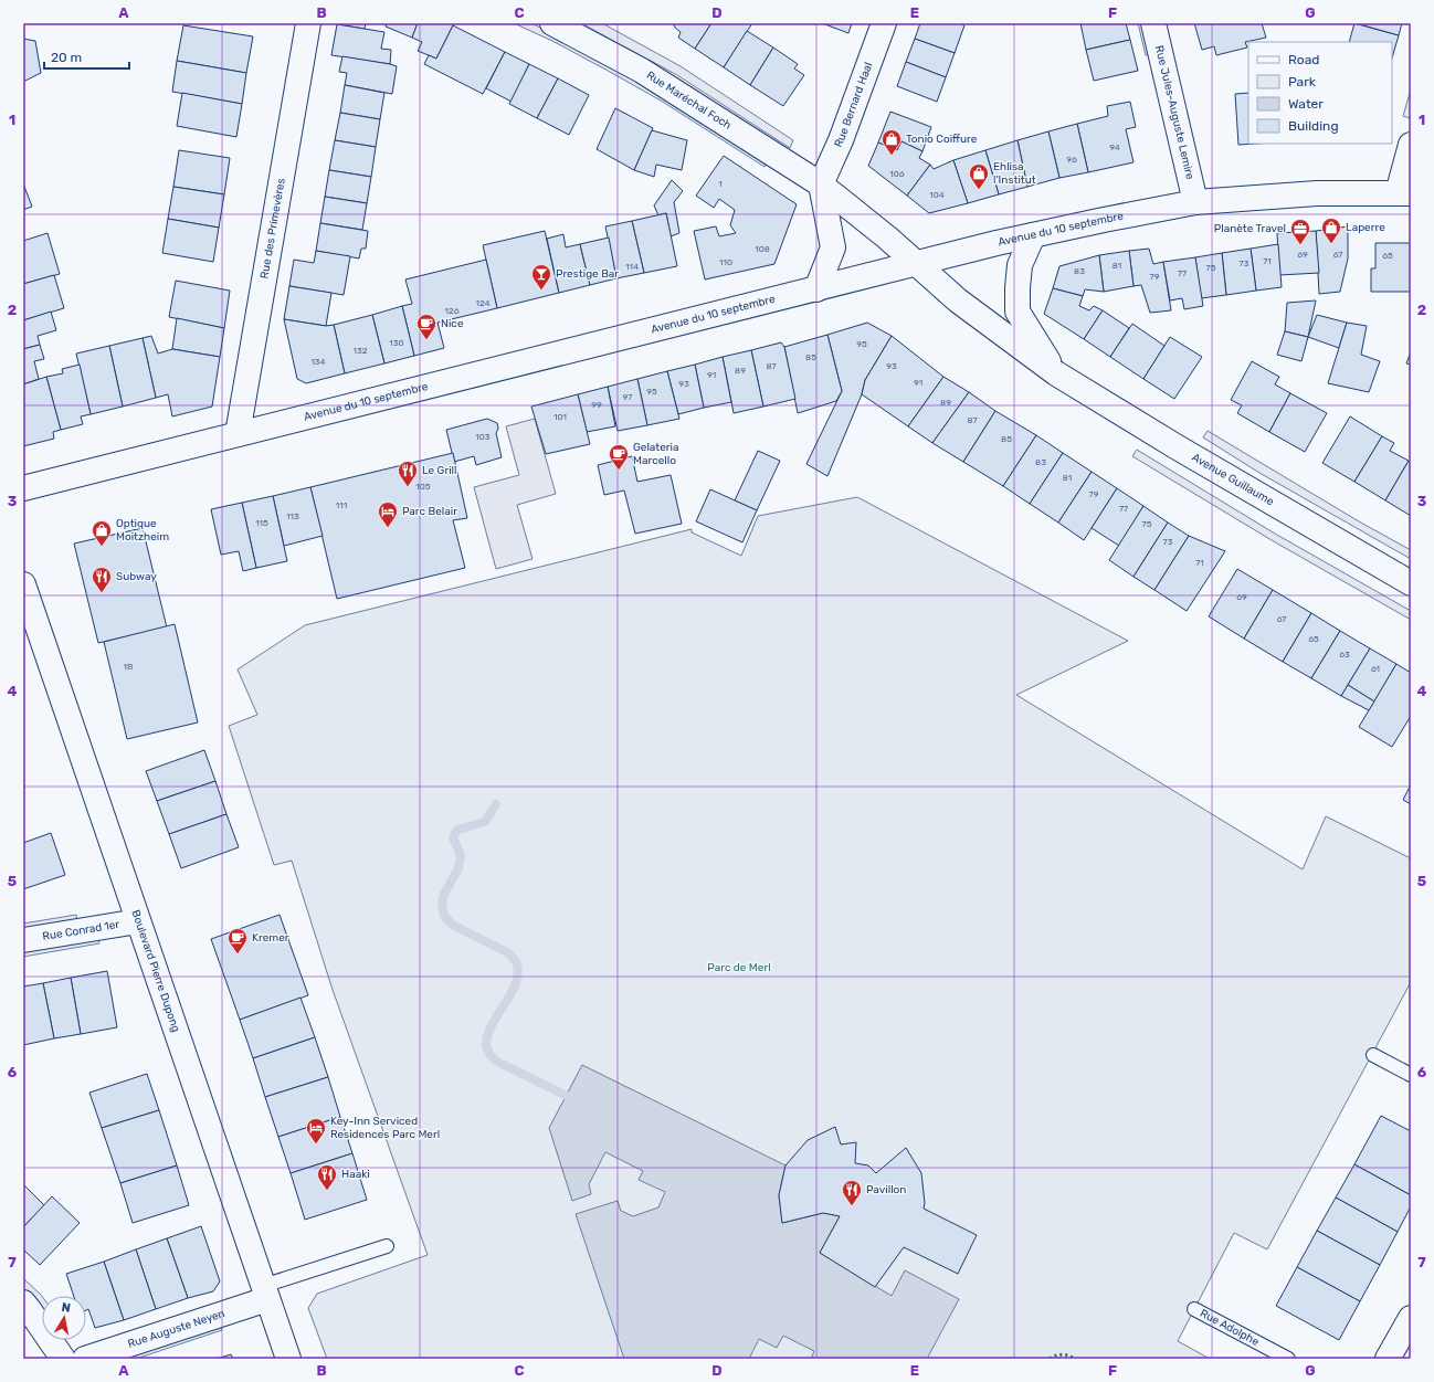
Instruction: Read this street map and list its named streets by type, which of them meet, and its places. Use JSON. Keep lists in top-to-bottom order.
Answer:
{
  "streets": {
    "street": [
      "Rue Maréchal Foch",
      "Rue Bernard Haal",
      "Rue Jules-Auguste Lemire",
      "Rue des Primevères",
      "Avenue du 10 septembre",
      "Avenue Guillaume",
      "Rue Conrad 1er",
      "Boulevard Pierre Dupong",
      "Rue Auguste Neyen"
    ],
    "lane": ["Rue Adolphe"]
  },
  "crossings": [
    ["Rue Maréchal Foch", "Rue Bernard Haal"],
    ["Rue Maréchal Foch", "Avenue du 10 septembre"],
    ["Rue Maréchal Foch", "Avenue Guillaume"],
    ["Rue Jules-Auguste Lemire", "Avenue du 10 septembre"],
    ["Rue des Primevères", "Avenue du 10 septembre"],
    ["Avenue du 10 septembre", "Avenue Guillaume"],
    ["Rue Conrad 1er", "Boulevard Pierre Dupong"],
    ["Boulevard Pierre Dupong", "Rue Auguste Neyen"]
  ],
  "parks": ["Parc de Merl"],
  "places": {
    "shop": [
      "Tonio Coiffure",
      "Ehlisa l'Institut",
      "Laperre",
      "Optique Moitzheim"
    ],
    "office": ["Planète Travel"],
    "bar": ["Prestige Bar"],
    "cafe": ["Nice", "Gelateria Marcello", "Kremer"],
    "restaurant": [
      "Le Grill",
      "Subway",
      "Haaki",
      "Pavillon"
    ],
    "hotel": ["Parc Belair", "Key-Inn Serviced Residences Parc Merl"]
  },
  "house_numbers": [
    "94",
    "96",
    "106",
    "1",
    "104",
    "108",
    "69",
    "67",
    "65",
    "71",
    "110",
    "73",
    "81",
    "114",
    "75",
    "83",
    "77",
    "79",
    "124",
    "126",
    "130",
    "95",
    "132",
    "85",
    "134",
    "87",
    "93",
    "89",
    "91",
    "91",
    "93",
    "95",
    "97",
    "89",
    "99",
    "101",
    "87",
    "103",
    "85",
    "83",
    "81",
    "105",
    "79",
    "111",
    "77",
    "113",
    "115",
    "75",
    "73",
    "71",
    "69",
    "67",
    "65",
    "63",
    "1B",
    "61"
  ],
  "legend": [
    "Road",
    "Park",
    "Water",
    "Building"
  ],
  "scale_bar": "20 m",
  "north": "top",
  "grid": {
    "columns": [
      "A",
      "B",
      "C",
      "D",
      "E",
      "F",
      "G"
    ],
    "rows": [
      "1",
      "2",
      "3",
      "4",
      "5",
      "6",
      "7"
    ]
  }
}
